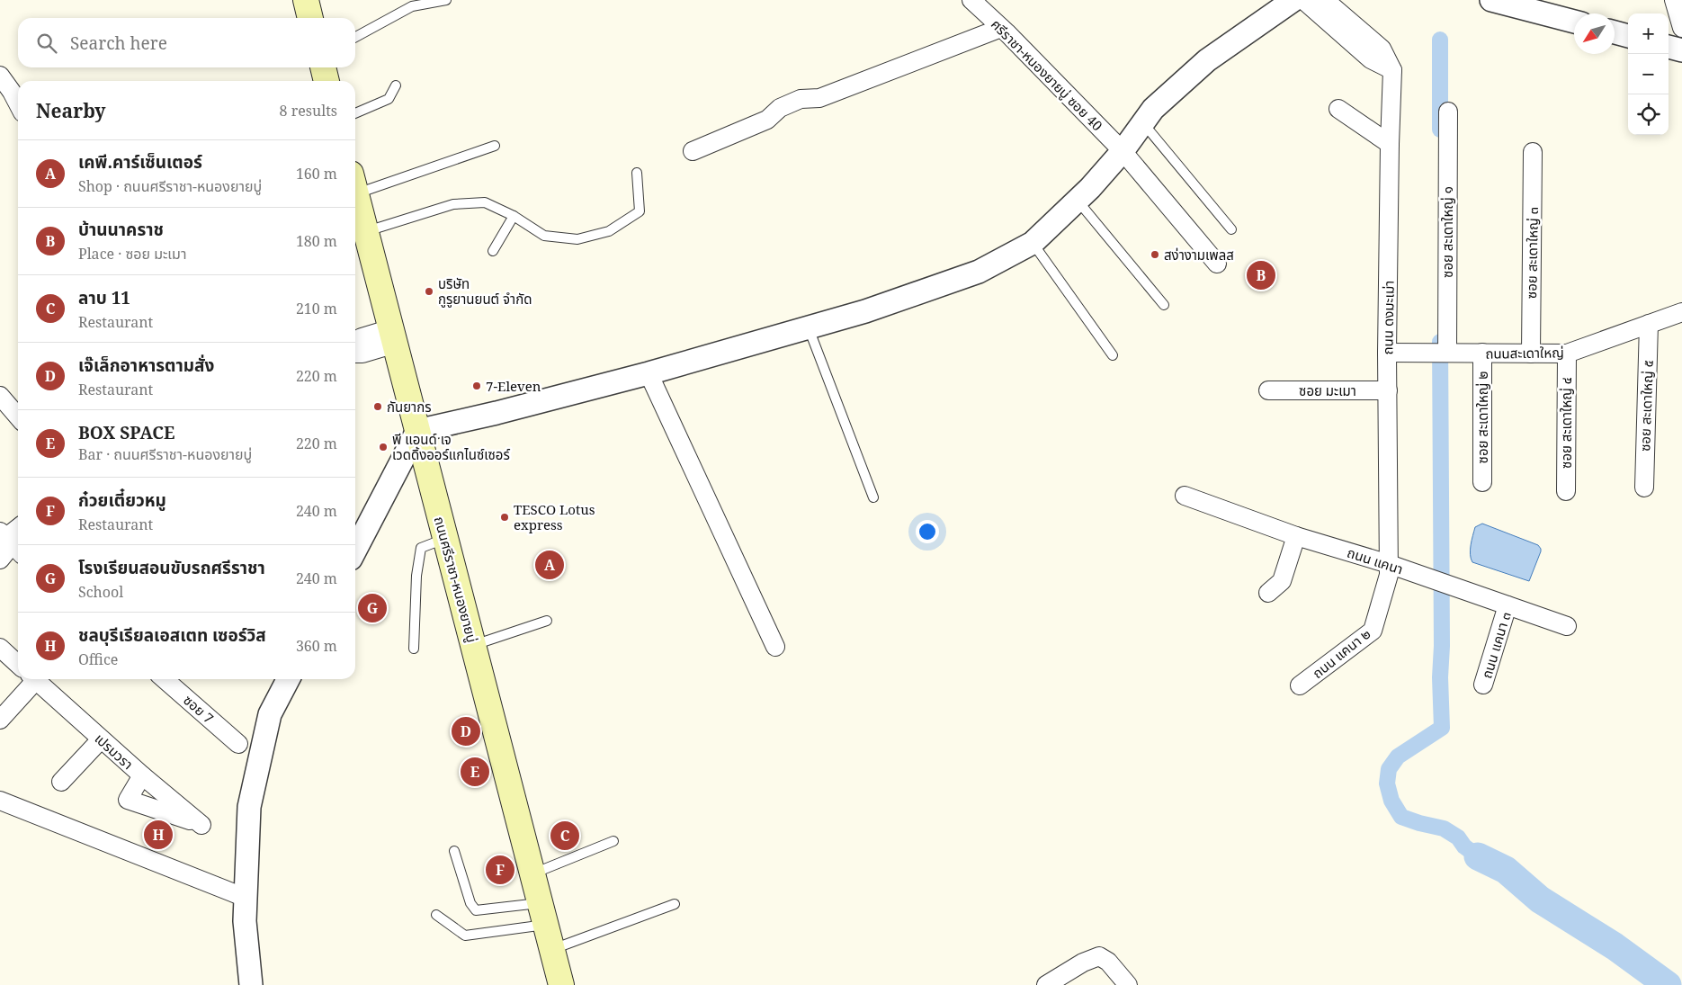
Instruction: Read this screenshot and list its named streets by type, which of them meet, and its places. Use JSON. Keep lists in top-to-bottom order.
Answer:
{
  "streets": {
    "main road": ["ถนนศรีราชา-หนองยายบู่"],
    "street": [
      "ศรีราชา-หนองยายบู่ ซอย 40",
      "ซอย สะเดาใหญ่ ๑",
      "ซอย สะเดาใหญ่ ๓",
      "ถนน ดงมะเม่า",
      "ถนนสะเดาใหญ่",
      "ซอย มะเมา",
      "ซอย สะเดาใหญ่ ๕",
      "ซอย สะเดาใหญ่ ๒",
      "ซอย สะเดาใหญ่ ๔",
      "ถนน แคนา",
      "ถนน แคนา ๓",
      "ถนน แคนา ๒",
      "ซอย 7",
      "เปรมวรา"
    ]
  },
  "crossings": [
    ["ซอย สะเดาใหญ่ ๑", "ถนนสะเดาใหญ่"],
    ["ซอย สะเดาใหญ่ ๓", "ถนนสะเดาใหญ่"],
    ["ถนน ดงมะเม่า", "ถนนสะเดาใหญ่"],
    ["ถนน ดงมะเม่า", "ซอย มะเมา"],
    ["ถนน ดงมะเม่า", "ถนน แคนา"],
    ["ถนน ดงมะเม่า", "ถนน แคนา ๒"],
    ["ถนนสะเดาใหญ่", "ซอย สะเดาใหญ่ ๕"],
    ["ถนนสะเดาใหญ่", "ซอย สะเดาใหญ่ ๒"],
    ["ถนนสะเดาใหญ่", "ซอย สะเดาใหญ่ ๔"],
    ["ถนน แคนา", "ถนน แคนา ๓"],
    ["ถนน แคนา", "ถนน แคนา ๒"]
  ],
  "places": [
    "สง่างามเพลส",
    "บริษัท กูรูยานยนต์ จำกัด",
    "7-Eleven",
    "กันยากร",
    "พี แอนด์ เจ เวดดิ้งออร์แกไนซ์เซอร์",
    "TESCO Lotus express"
  ],
  "north": "bottom left",
  "page": {
    "map_buttons": ["+", "−"],
    "search": "Search here",
    "heading": ["Nearby", "8 results"],
    "list": [
      {
        "mark": "A",
        "name": "เคพี.คาร์เซ็นเตอร์",
        "note": "Shop · ถนนศรีราชา-หนองยายบู่",
        "value": "160 m"
      },
      {
        "mark": "B",
        "name": "บ้านนาคราช",
        "note": "Place · ซอย มะเมา",
        "value": "180 m"
      },
      {
        "mark": "C",
        "name": "ลาบ 11",
        "note": "Restaurant",
        "value": "210 m"
      },
      {
        "mark": "D",
        "name": "เจ๊เล็กอาหารตามสั่ง",
        "note": "Restaurant",
        "value": "220 m"
      },
      {
        "mark": "E",
        "name": "BOX SPACE",
        "note": "Bar · ถนนศรีราชา-หนองยายบู่",
        "value": "220 m"
      },
      {
        "mark": "F",
        "name": "ก๋วยเตี๋ยวหมู",
        "note": "Restaurant",
        "value": "240 m"
      },
      {
        "mark": "G",
        "name": "โรงเรียนสอนขับรถศรีราชา",
        "note": "School",
        "value": "240 m"
      },
      {
        "mark": "H",
        "name": "ชลบุรีเรียลเอสเตท เซอร์วิส",
        "note": "Office",
        "value": "360 m"
      }
    ],
    "pins": [
      "B",
      "A",
      "G",
      "D",
      "E",
      "H",
      "C",
      "F"
    ]
  }
}
